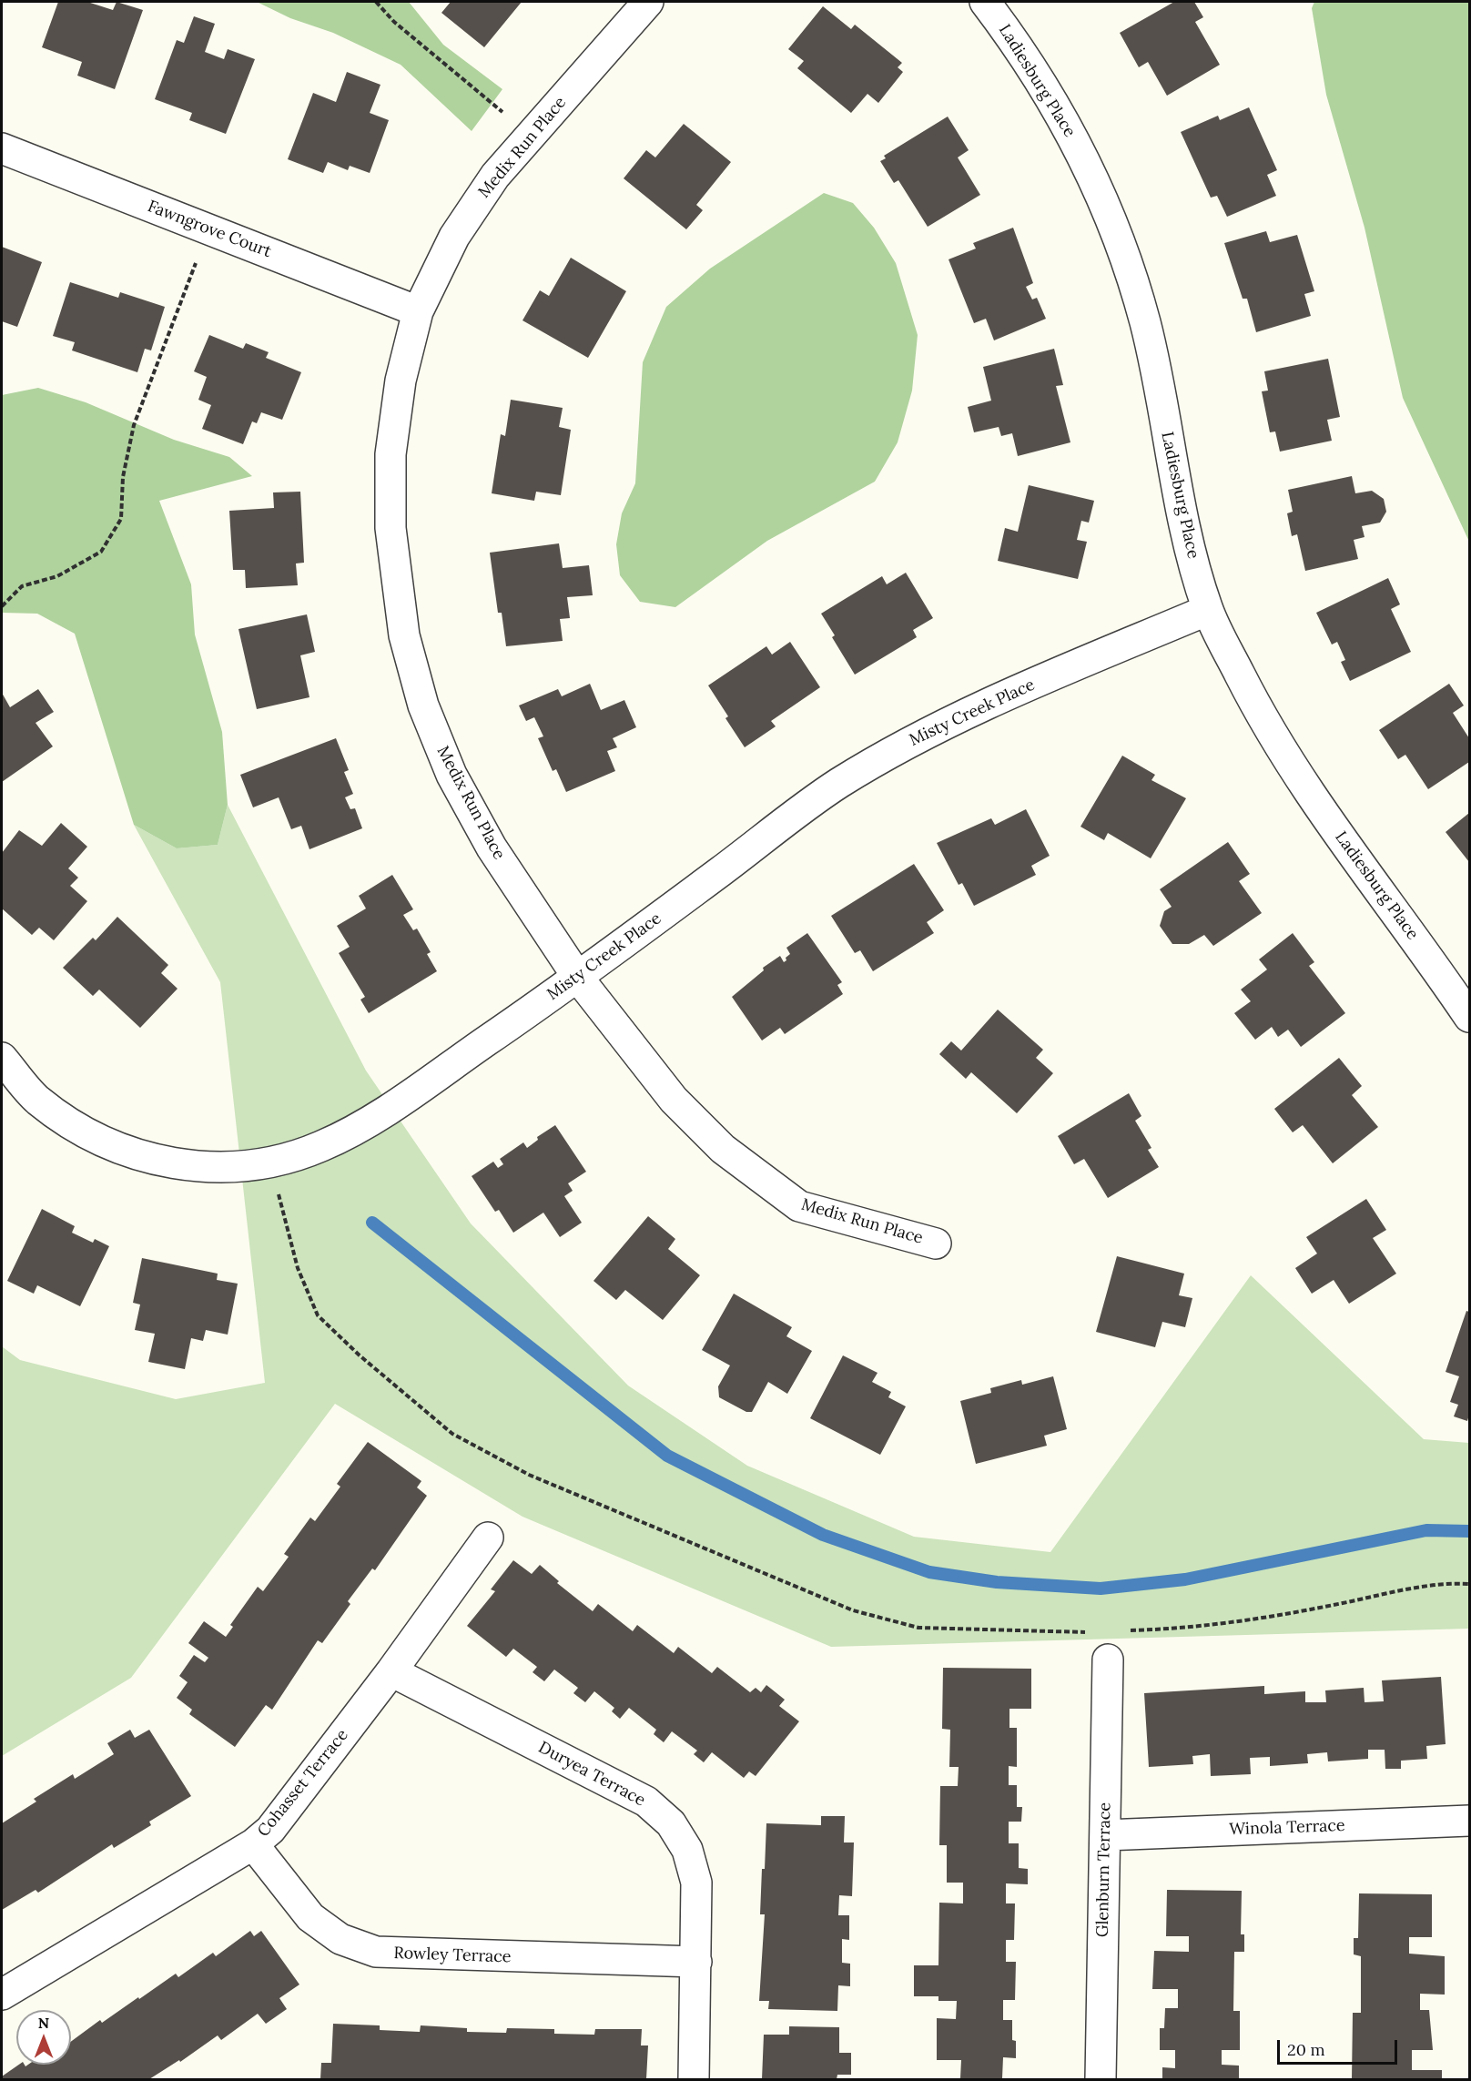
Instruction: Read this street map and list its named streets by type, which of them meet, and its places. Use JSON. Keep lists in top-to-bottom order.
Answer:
{
  "streets": {
    "street": [
      "Ladiesburg Place",
      "Medix Run Place",
      "Fawngrove Court",
      "Misty Creek Place",
      "Duryea Terrace",
      "Cohasset Terrace",
      "Winola Terrace",
      "Glenburn Terrace",
      "Rowley Terrace"
    ]
  },
  "crossings": [
    ["Ladiesburg Place", "Misty Creek Place"],
    ["Medix Run Place", "Fawngrove Court"],
    ["Medix Run Place", "Misty Creek Place"],
    ["Duryea Terrace", "Cohasset Terrace"],
    ["Duryea Terrace", "Rowley Terrace"],
    ["Cohasset Terrace", "Rowley Terrace"],
    ["Winola Terrace", "Glenburn Terrace"]
  ],
  "scale_bar": "20 m",
  "north": "top"
}
